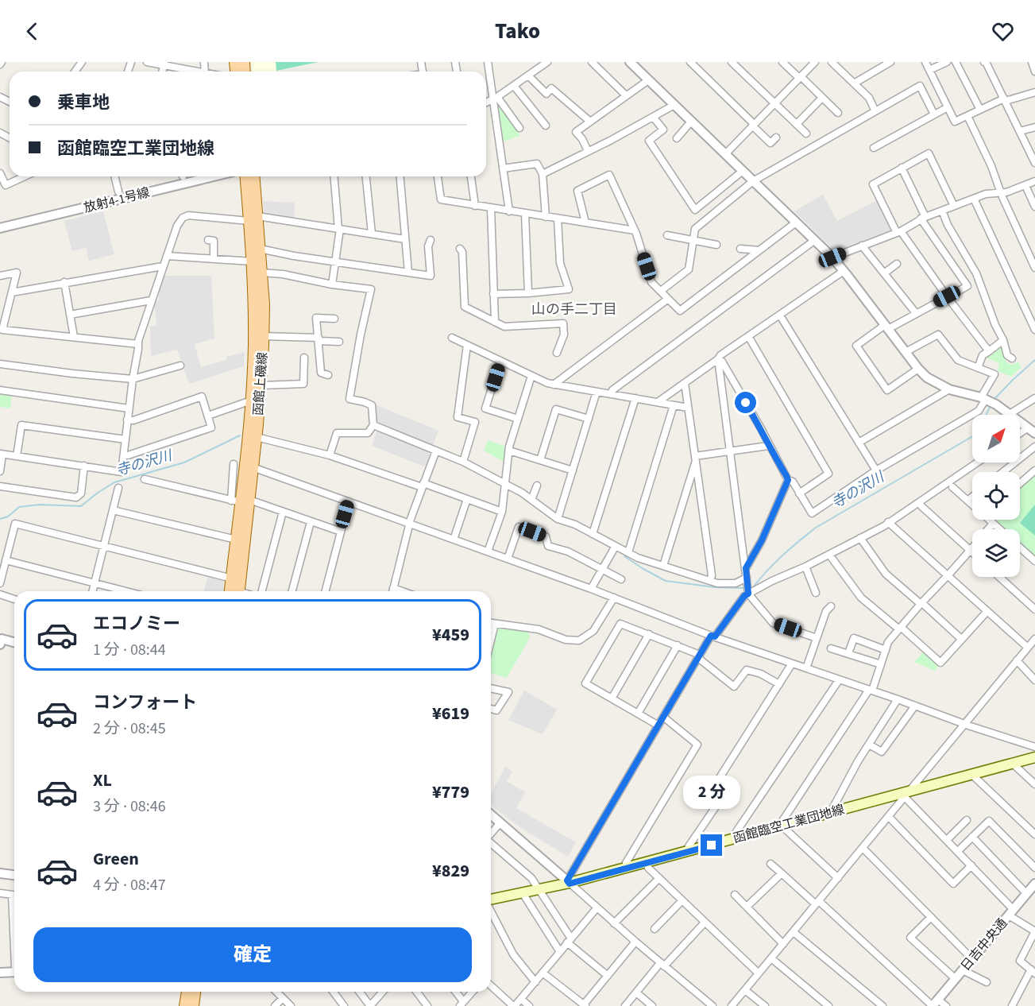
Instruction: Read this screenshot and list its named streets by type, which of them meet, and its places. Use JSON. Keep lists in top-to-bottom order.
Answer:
{
  "streets": {
    "main road": ["函館上磯線", "函館臨空工業団地線"],
    "street": ["放射4-1号線", "日吉中央通"]
  },
  "districts": ["山の手二丁目"],
  "water": ["寺の沢川"],
  "north": "top right",
  "page": {
    "header": "Tako",
    "banner": ["乗車地", "函館臨空工業団地線"],
    "list": [
      {
        "name": "エコノミー",
        "note": "1 分 · 08:44",
        "value": "¥459"
      },
      {
        "name": "コンフォート",
        "note": "2 分 · 08:45",
        "value": "¥619"
      },
      {
        "name": "XL",
        "note": "3 分 · 08:46",
        "value": "¥779"
      },
      {
        "name": "Green",
        "note": "4 分 · 08:47",
        "value": "¥829"
      }
    ],
    "bubble": "2 分",
    "buttons": "確定"
  }
}
